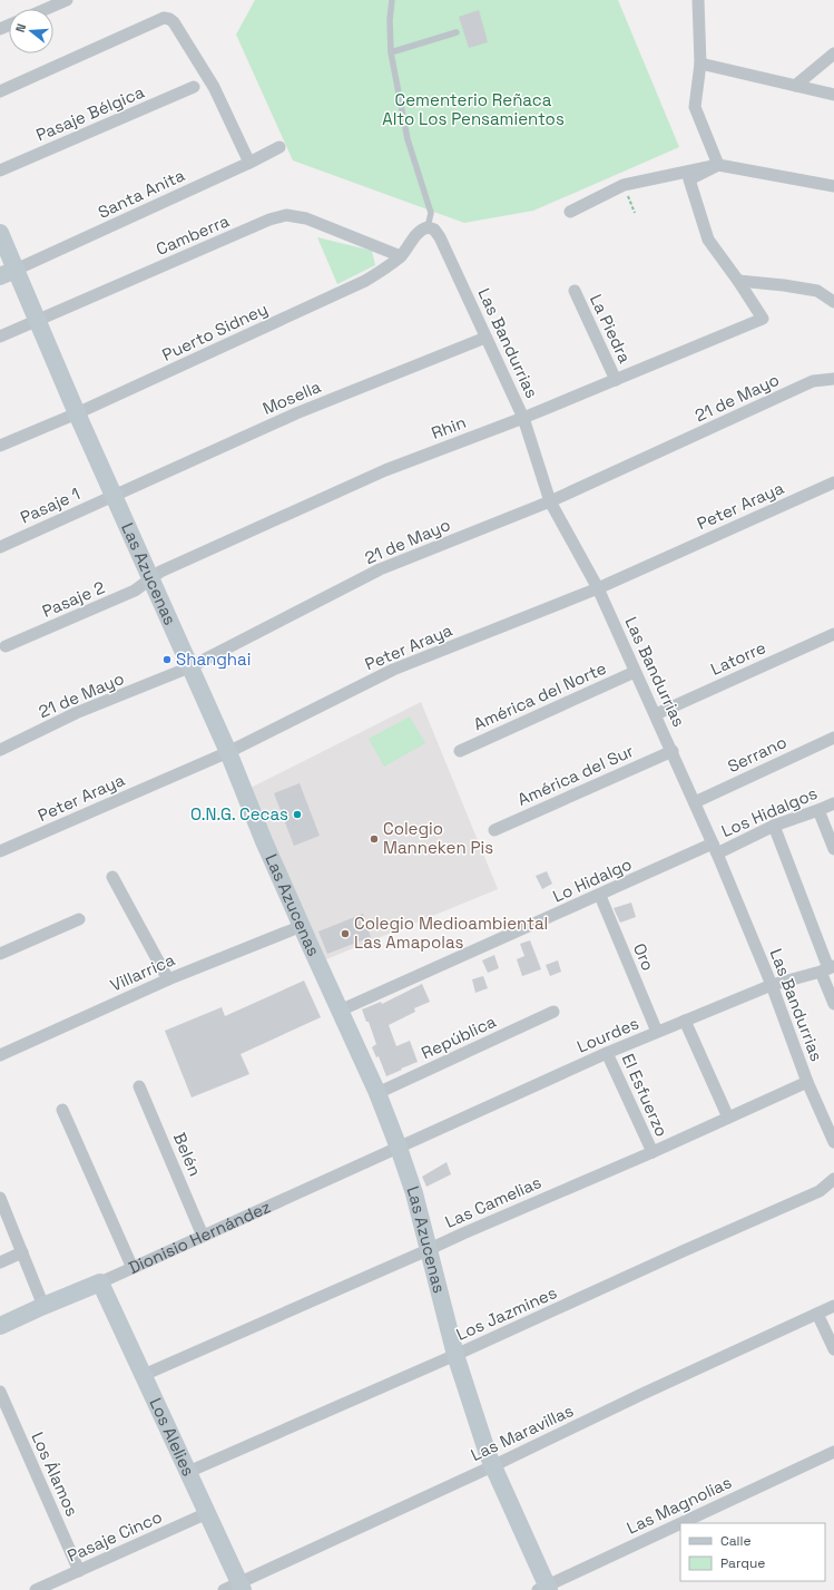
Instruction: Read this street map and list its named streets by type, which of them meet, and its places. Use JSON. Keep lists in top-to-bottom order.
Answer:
{
  "streets": {
    "street": [
      "Pasaje Bélgica",
      "Santa Anita",
      "Camberra",
      "La Piedra",
      "Puerto Sidney",
      "Las Bandurrias",
      "Mosella",
      "21 de Mayo",
      "Rhin",
      "Pasaje 1",
      "Peter Araya",
      "Las Azucenas",
      "Pasaje 2",
      "Latorre",
      "América del Norte",
      "Serrano",
      "América del Sur",
      "Los Hidalgos",
      "Lo Hidalgo",
      "Oro",
      "Villarrica",
      "Lourdes",
      "República",
      "El Esfuerzo",
      "Belén",
      "Las Camelias",
      "Dionisio Hernández",
      "Los Jazmines",
      "Las Maravillas",
      "Los Alelies",
      "Los Álamos",
      "Las Magnolias",
      "Pasaje Cinco"
    ]
  },
  "crossings": [
    ["Santa Anita", "Las Azucenas"],
    ["Camberra", "Puerto Sidney"],
    ["Camberra", "Las Azucenas"],
    ["La Piedra", "Rhin"],
    ["Puerto Sidney", "Las Bandurrias"],
    ["Puerto Sidney", "Las Azucenas"],
    ["Las Bandurrias", "Mosella"],
    ["Las Bandurrias", "21 de Mayo"],
    ["Las Bandurrias", "Rhin"],
    ["Las Bandurrias", "Peter Araya"],
    ["Las Bandurrias", "Latorre"],
    ["Las Bandurrias", "América del Norte"],
    ["Las Bandurrias", "Serrano"],
    ["Las Bandurrias", "América del Sur"],
    ["Las Bandurrias", "Los Hidalgos"],
    ["Las Bandurrias", "Lo Hidalgo"],
    ["Las Bandurrias", "Lourdes"],
    ["Las Bandurrias", "Las Camelias"],
    ["Mosella", "Pasaje 1"],
    ["Mosella", "Las Azucenas"],
    ["21 de Mayo", "Las Azucenas"],
    ["Rhin", "Las Azucenas"],
    ["Rhin", "Pasaje 2"],
    ["Pasaje 1", "Las Azucenas"],
    ["Peter Araya", "Las Azucenas"],
    ["Las Azucenas", "Pasaje 2"],
    ["Las Azucenas", "Lo Hidalgo"],
    ["Las Azucenas", "Villarrica"],
    ["Las Azucenas", "Lourdes"],
    ["Las Azucenas", "República"],
    ["Las Azucenas", "Las Camelias"],
    ["Las Azucenas", "Dionisio Hernández"],
    ["Las Azucenas", "Los Jazmines"],
    ["Las Azucenas", "Las Maravillas"],
    ["Las Azucenas", "Las Magnolias"],
    ["Los Hidalgos", "Lo Hidalgo"],
    ["Lo Hidalgo", "Oro"],
    ["Oro", "Lourdes"],
    ["Lourdes", "El Esfuerzo"],
    ["Lourdes", "Dionisio Hernández"],
    ["El Esfuerzo", "Las Camelias"],
    ["Belén", "Dionisio Hernández"],
    ["Las Camelias", "Los Alelies"],
    ["Dionisio Hernández", "Los Alelies"],
    ["Los Jazmines", "Los Alelies"],
    ["Las Maravillas", "Los Alelies"],
    ["Los Alelies", "Pasaje Cinco"],
    ["Los Álamos", "Pasaje Cinco"]
  ],
  "parks": ["Cementerio Reñaca Alto Los Pensamientos"],
  "places": [
    "Shanghai",
    "O.N.G. Cecas",
    "Colegio Manneken Pis",
    "Colegio Medioambiental Las Amapolas"
  ],
  "legend": ["Calle", "Parque"],
  "north": "left"
}
